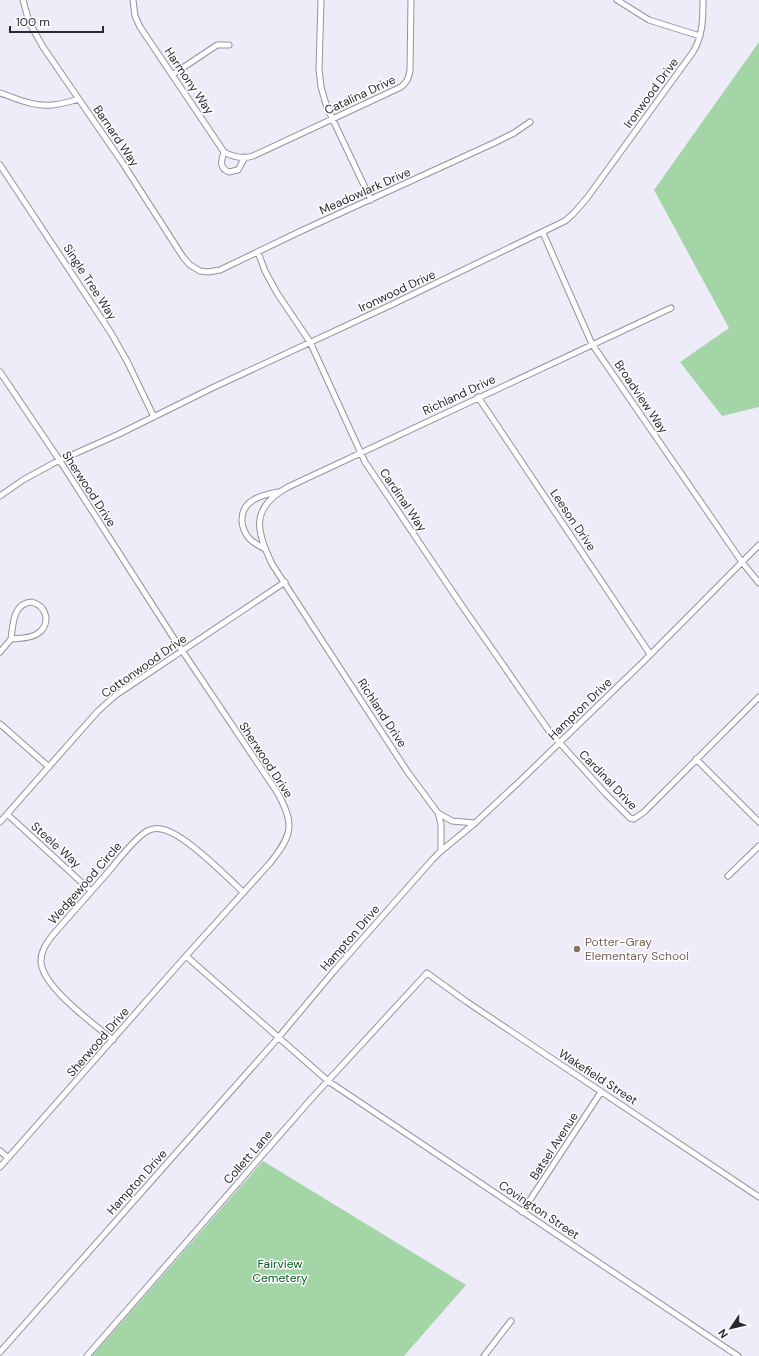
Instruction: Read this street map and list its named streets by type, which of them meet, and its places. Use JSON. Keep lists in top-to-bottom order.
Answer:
{
  "streets": {
    "street": [
      "Harmony Way",
      "Ironwood Drive",
      "Catalina Drive",
      "Barnard Way",
      "Meadowlark Drive",
      "Single Tree Way",
      "Richland Drive",
      "Broadview Way",
      "Sherwood Drive",
      "Cardinal Way",
      "Leeson Drive",
      "Cottonwood Drive",
      "Hampton Drive",
      "Cardinal Drive",
      "Steele Way",
      "Wedgewood Circle",
      "Wakefield Street",
      "Batsel Avenue",
      "Collett Lane",
      "Covington Street"
    ]
  },
  "crossings": [
    ["Ironwood Drive", "Single Tree Way"],
    ["Ironwood Drive", "Broadview Way"],
    ["Ironwood Drive", "Sherwood Drive"],
    ["Ironwood Drive", "Cardinal Way"],
    ["Barnard Way", "Meadowlark Drive"],
    ["Meadowlark Drive", "Cardinal Way"],
    ["Richland Drive", "Broadview Way"],
    ["Richland Drive", "Cardinal Way"],
    ["Richland Drive", "Leeson Drive"],
    ["Richland Drive", "Cottonwood Drive"],
    ["Richland Drive", "Hampton Drive"],
    ["Broadview Way", "Hampton Drive"],
    ["Sherwood Drive", "Cottonwood Drive"],
    ["Sherwood Drive", "Wedgewood Circle"],
    ["Sherwood Drive", "Covington Street"],
    ["Cardinal Way", "Hampton Drive"],
    ["Cardinal Way", "Cardinal Drive"],
    ["Leeson Drive", "Hampton Drive"],
    ["Cottonwood Drive", "Steele Way"],
    ["Hampton Drive", "Cardinal Drive"],
    ["Hampton Drive", "Covington Street"],
    ["Steele Way", "Wedgewood Circle"],
    ["Wakefield Street", "Batsel Avenue"],
    ["Wakefield Street", "Collett Lane"],
    ["Batsel Avenue", "Covington Street"],
    ["Collett Lane", "Covington Street"]
  ],
  "parks": ["Fairview Cemetery"],
  "places": ["Potter-Gray Elementary School"],
  "scale_bar": "100 m",
  "north": "bottom left"
}
